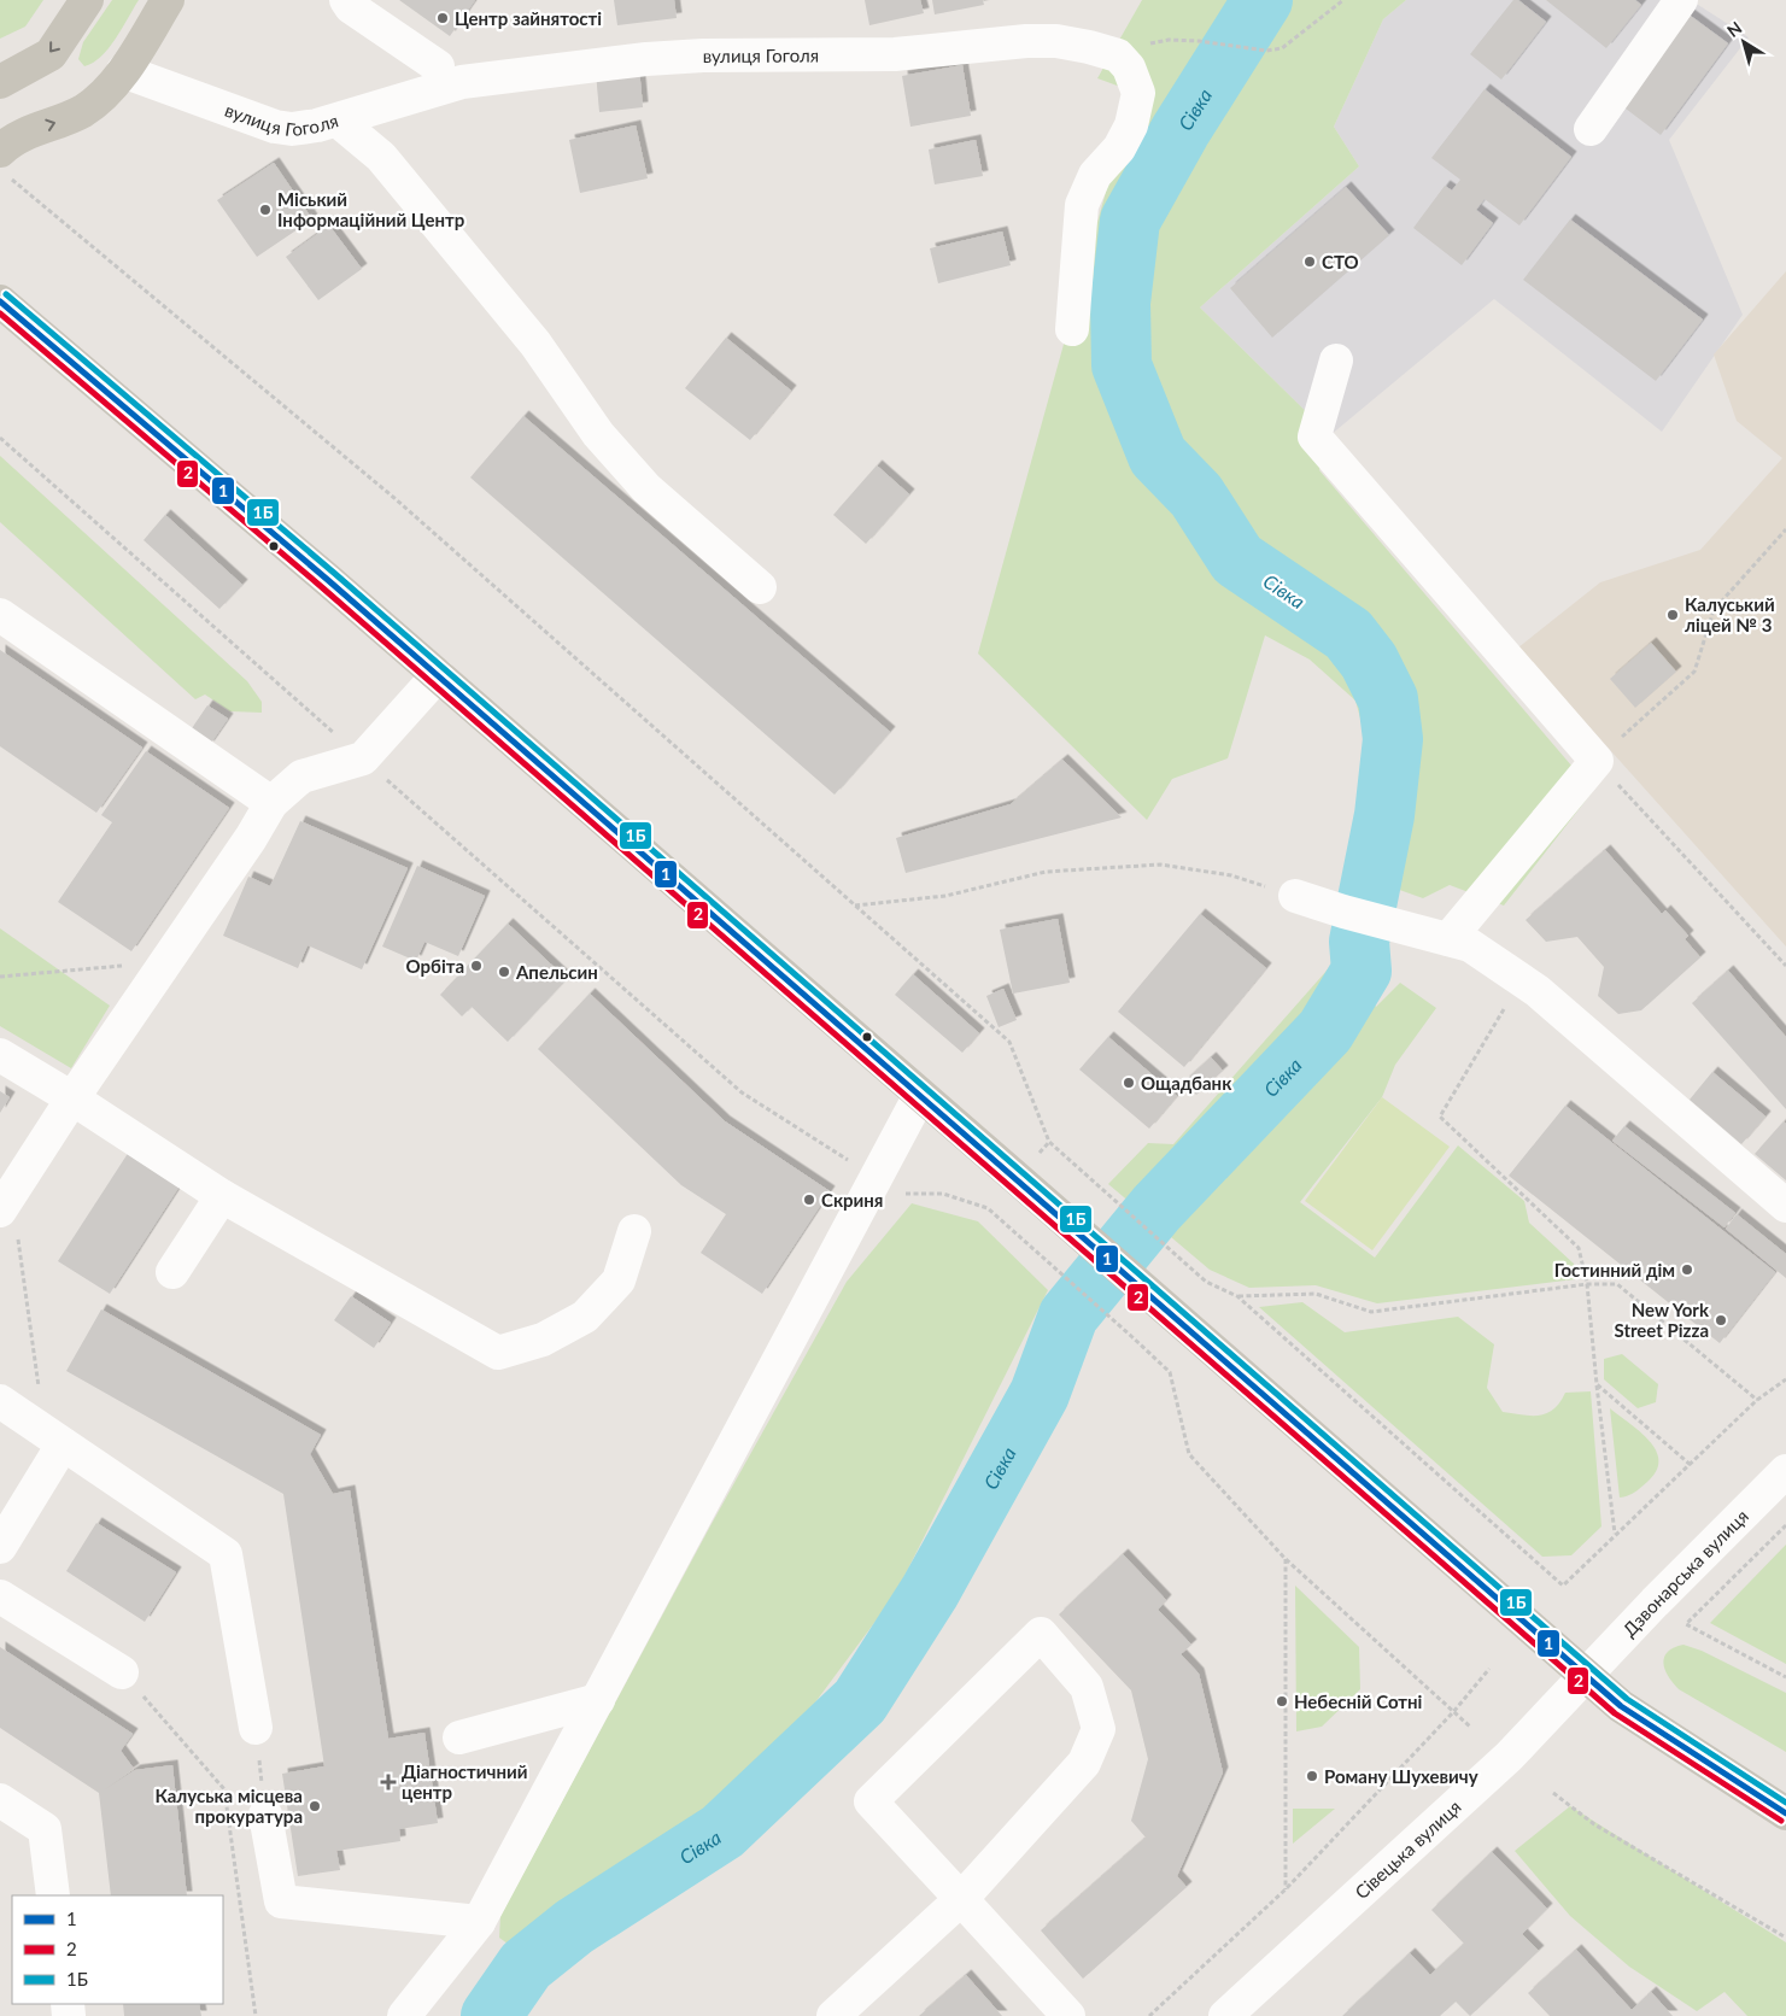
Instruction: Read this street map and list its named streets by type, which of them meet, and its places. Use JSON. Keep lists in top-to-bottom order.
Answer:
{
  "streets": {
    "street": ["вулиця Гоголя", "Дзвонарська вулиця", "Сівецька вулиця"]
  },
  "crossings": [
    ["Дзвонарська вулиця", "Сівецька вулиця"]
  ],
  "water": ["Сівка"],
  "places": {
    "other": [
      "Центр зайнятості",
      "Міський Інформаційний Центр",
      "СТО",
      "Калуський ліцей № 3",
      "Орбіта",
      "Апельсин",
      "Ощадбанк",
      "Скриня",
      "Гостинний дім",
      "New York Street Pizza",
      "Небесній Сотні",
      "Роману Шухевичу",
      "Калуська місцева прокуратура"
    ],
    "health": ["Діагностичний центр"]
  },
  "lines": ["transit line 1Б", "transit line 1", "transit line 2"],
  "legend": ["1", "2", "1Б"],
  "north": "top left"
}
